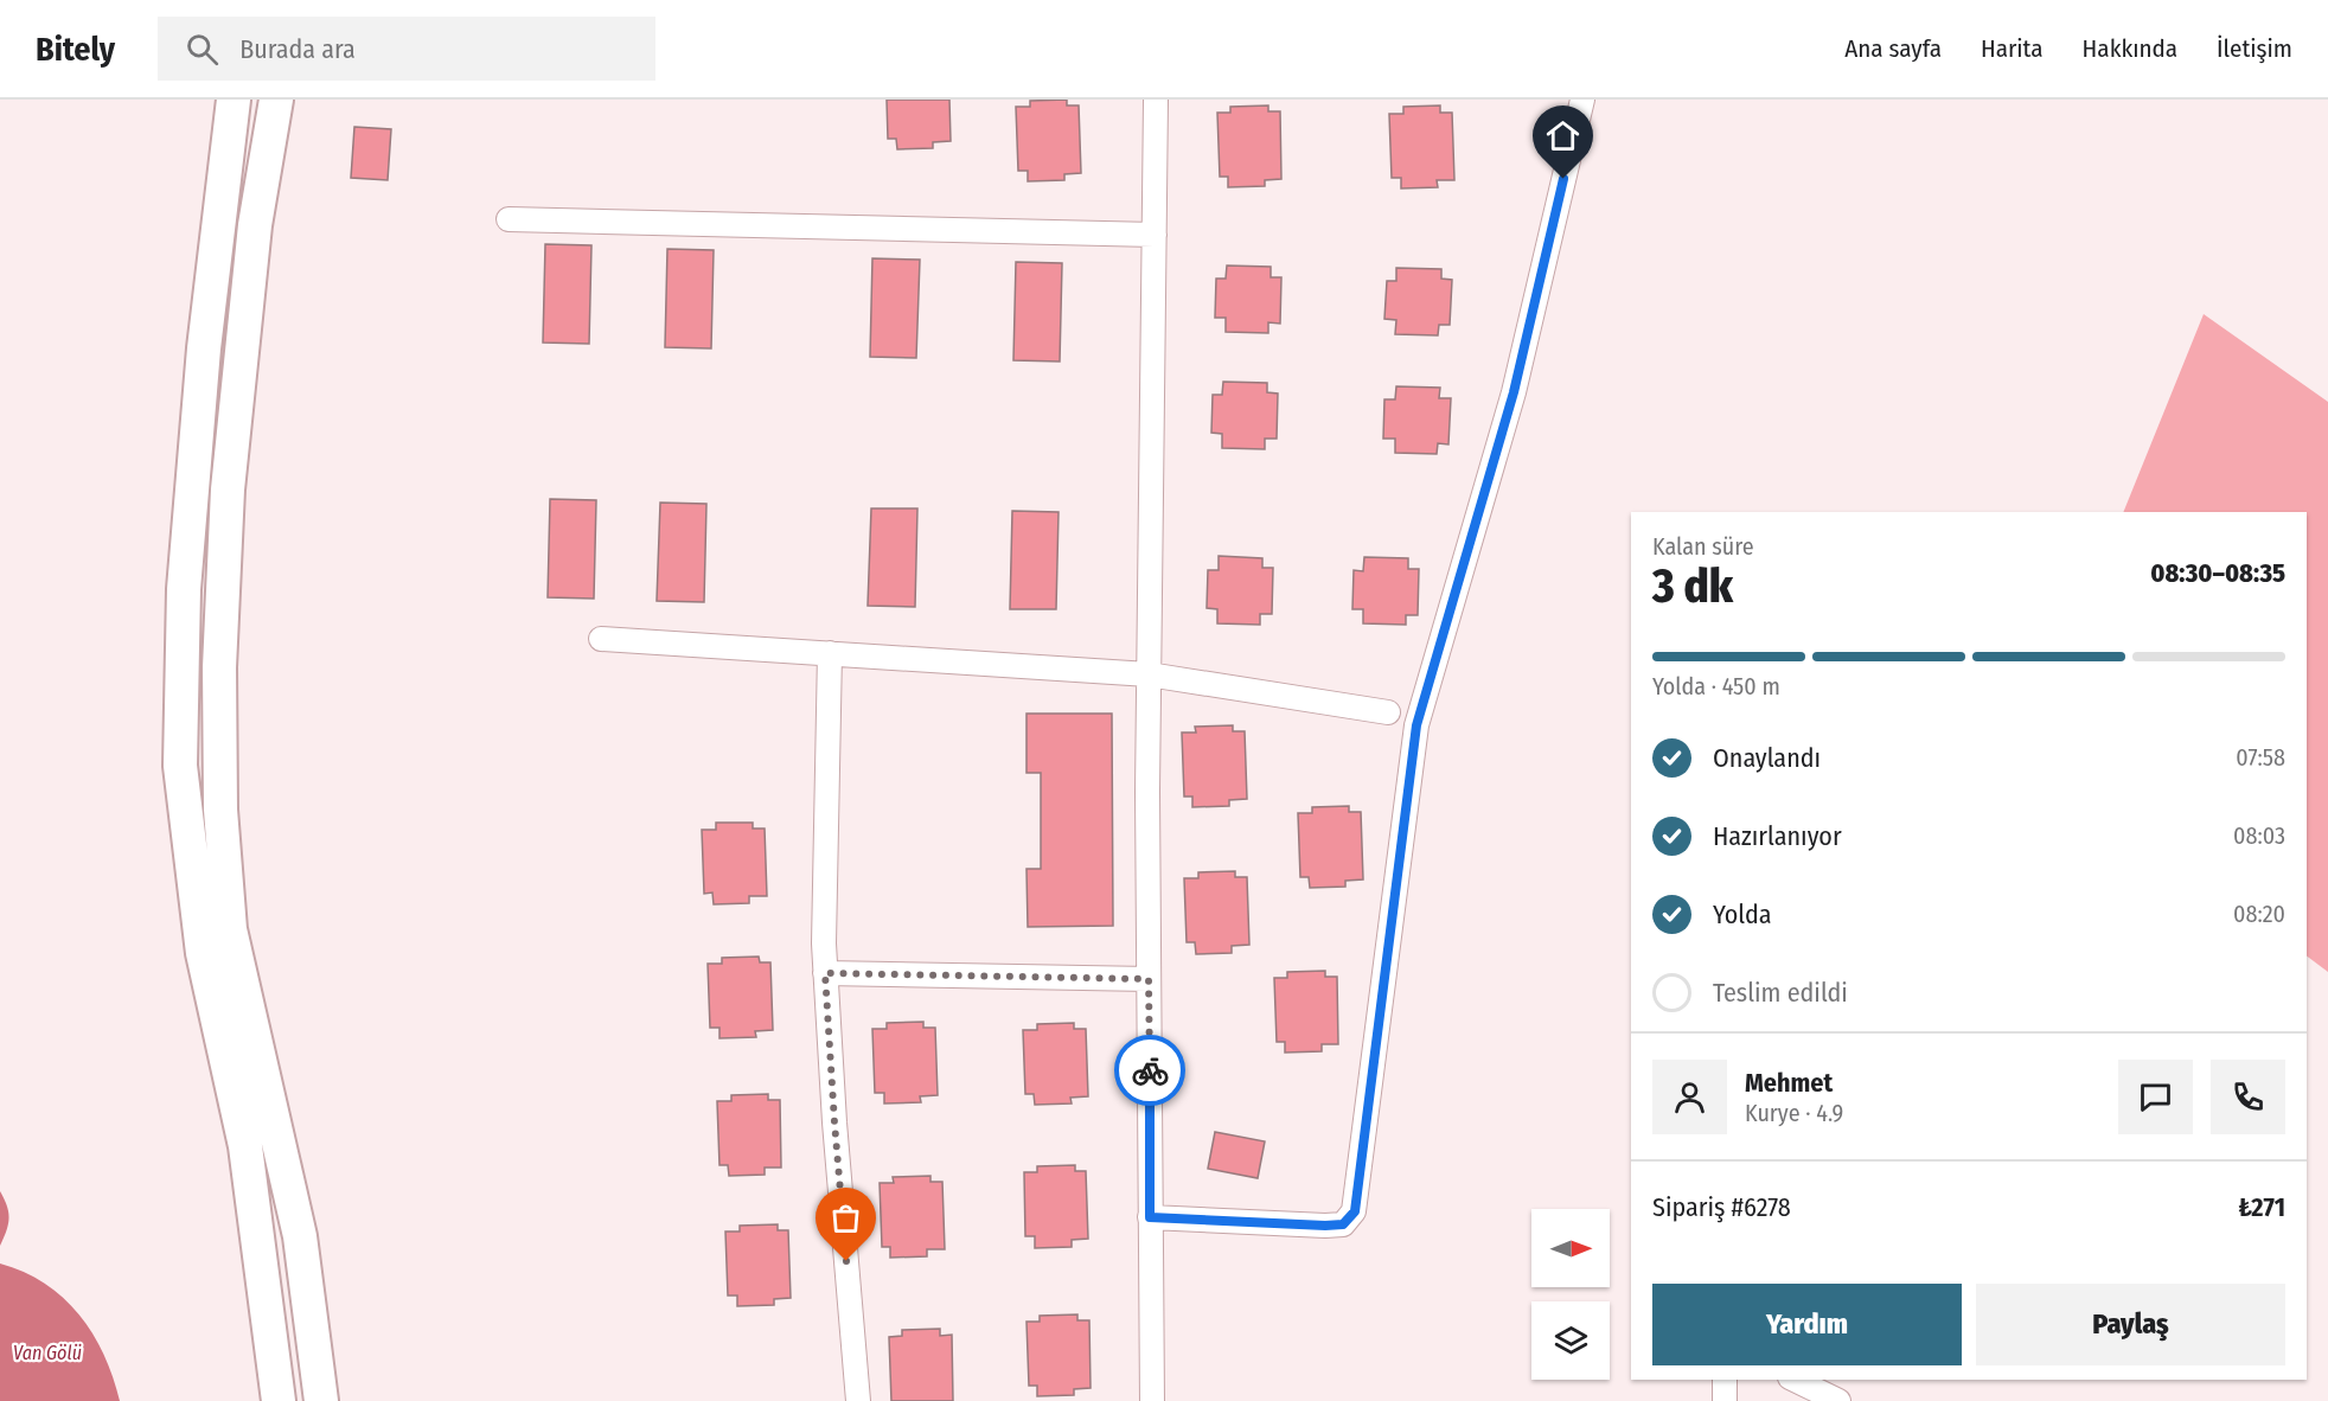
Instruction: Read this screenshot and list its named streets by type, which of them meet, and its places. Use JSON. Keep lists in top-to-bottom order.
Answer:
{
  "water": ["Van Gölü"],
  "north": "right",
  "page": {
    "header": "Bitely",
    "search": "Burada ara",
    "nav": [
      "Ana sayfa",
      "Harita",
      "Hakkında",
      "İletişim"
    ],
    "heading": ["3 dk", "Kalan süre", "08:30–08:35"],
    "panel": [
      "Mehmet",
      "Kurye · 4.9",
      "Sipariş #6278",
      "₺271"
    ],
    "bar": "Yolda · 450 m",
    "list": [
      ["Onaylandı", "07:58"],
      ["Hazırlanıyor", "08:03"],
      ["Yolda", "08:20"],
      "Teslim edildi"
    ],
    "buttons": ["Yardım", "Paylaş"]
  }
}
